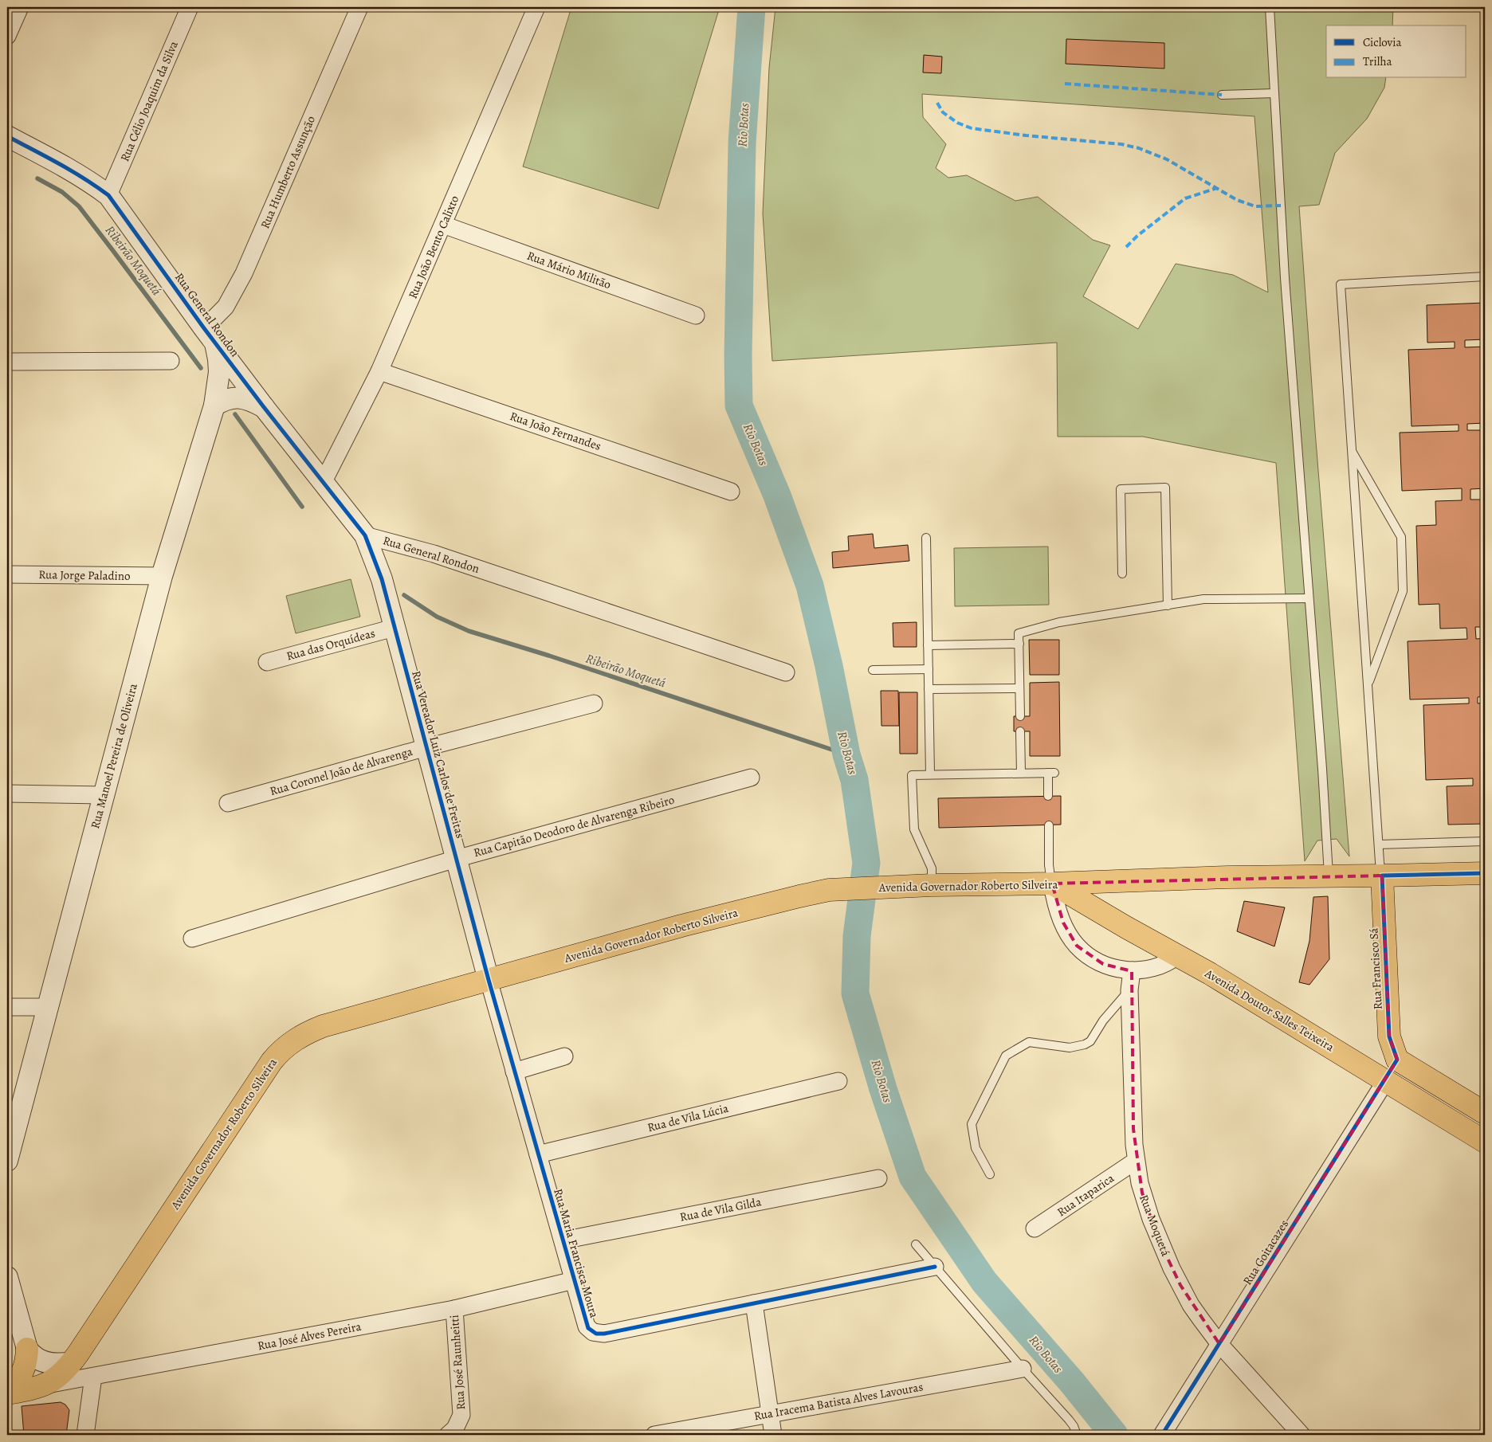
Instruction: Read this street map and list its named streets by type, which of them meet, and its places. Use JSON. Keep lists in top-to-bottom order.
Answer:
{
  "streets": {
    "main road": ["Avenida Governador Roberto Silveira", "Rua Francisco Sá", "Avenida Doutor Salles Teixeira"],
    "street": [
      "Rua Célio Joaquim da Silva",
      "Rua Humberto Assunção",
      "Rua João Bento Calixto",
      "Rua Mário Militão",
      "Rua General Rondon",
      "Rua João Fernandes",
      "Rua Jorge Paladino",
      "Rua das Orquídeas",
      "Rua Vereador Luiz Carlos de Freitas",
      "Rua Manoel Pereira de Oliveira",
      "Rua Coronel João de Alvarenga",
      "Rua Capitão Deodoro de Alvarenga Ribeiro",
      "Rua de Vila Lúcia",
      "Rua Itaparica",
      "Rua de Vila Gilda",
      "Rua Moquetá",
      "Rua Goitacazes",
      "Rua Maria Francisca Moura",
      "Rua José Alves Pereira",
      "Rua José Raunheitti",
      "Rua Iracema Batista Alves Lavouras"
    ]
  },
  "crossings": [
    ["Rua Célio Joaquim da Silva", "Rua General Rondon"],
    ["Rua Humberto Assunção", "Rua General Rondon"],
    ["Rua Humberto Assunção", "Rua Manoel Pereira de Oliveira"],
    ["Rua João Bento Calixto", "Rua Mário Militão"],
    ["Rua João Bento Calixto", "Rua General Rondon"],
    ["Rua João Bento Calixto", "Rua João Fernandes"],
    ["Rua General Rondon", "Rua Vereador Luiz Carlos de Freitas"],
    ["Rua General Rondon", "Rua Manoel Pereira de Oliveira"],
    ["Rua Jorge Paladino", "Rua Manoel Pereira de Oliveira"],
    ["Rua das Orquídeas", "Rua Vereador Luiz Carlos de Freitas"],
    ["Rua Vereador Luiz Carlos de Freitas", "Rua Coronel João de Alvarenga"],
    ["Rua Vereador Luiz Carlos de Freitas", "Rua Capitão Deodoro de Alvarenga Ribeiro"],
    ["Rua Vereador Luiz Carlos de Freitas", "Avenida Governador Roberto Silveira"],
    ["Rua Vereador Luiz Carlos de Freitas", "Rua Maria Francisca Moura"],
    ["Avenida Governador Roberto Silveira", "Rua Francisco Sá"],
    ["Avenida Governador Roberto Silveira", "Avenida Doutor Salles Teixeira"],
    ["Avenida Governador Roberto Silveira", "Rua Maria Francisca Moura"],
    ["Avenida Governador Roberto Silveira", "Rua José Alves Pereira"],
    ["Avenida Doutor Salles Teixeira", "Rua Goitacazes"],
    ["Rua de Vila Lúcia", "Rua Maria Francisca Moura"],
    ["Rua Itaparica", "Rua Moquetá"],
    ["Rua de Vila Gilda", "Rua Maria Francisca Moura"],
    ["Rua Moquetá", "Rua Goitacazes"],
    ["Rua Maria Francisca Moura", "Rua José Alves Pereira"],
    ["Rua José Alves Pereira", "Rua José Raunheitti"]
  ],
  "water": ["Rio Botas", "Ribeirão Moquetá"],
  "legend": ["Ciclovia", "Trilha"]
}
